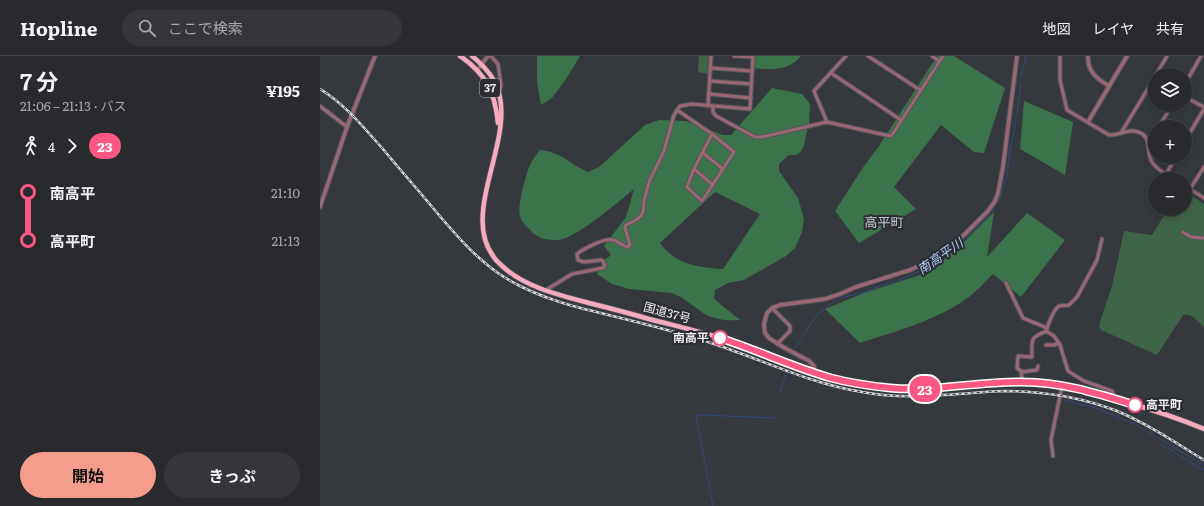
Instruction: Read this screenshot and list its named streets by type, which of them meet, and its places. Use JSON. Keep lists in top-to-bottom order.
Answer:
{
  "streets": {
    "highway": ["37", "国道37号"]
  },
  "districts": ["高平町"],
  "water": ["南高平川"],
  "places": ["南高平", "高平町"],
  "lines": ["bus line 23"],
  "page": {
    "header": "Hopline",
    "search": "ここで検索",
    "nav": ["地図", "レイヤ", "共有"],
    "heading": ["7 分", "21:06 – 21:13 · バス", "¥195"],
    "on_map": "23",
    "map_buttons": ["+", "−"],
    "legs": ["4", "23"],
    "list": [
      {
        "name": "南高平",
        "value": "21:10"
      },
      {
        "name": "高平町",
        "value": "21:13"
      }
    ],
    "buttons": ["開始", "きっぷ"]
  }
}
